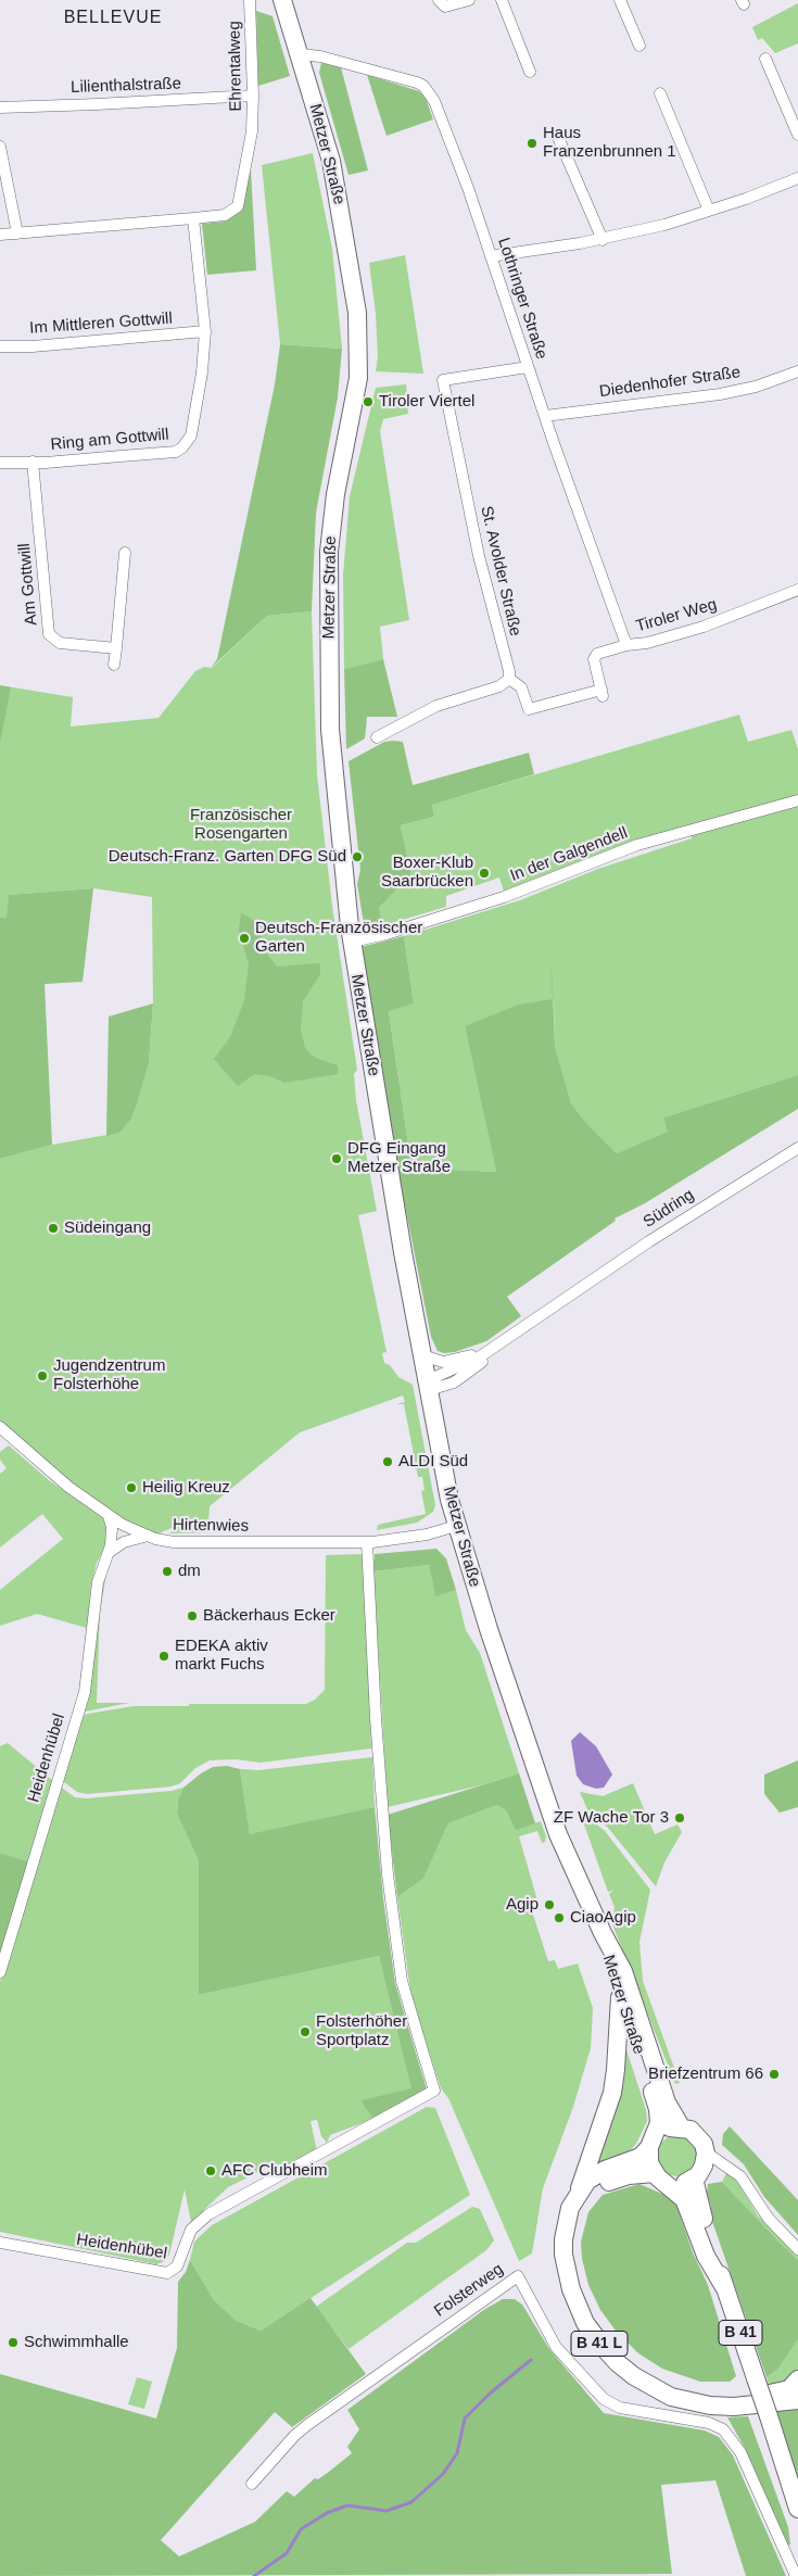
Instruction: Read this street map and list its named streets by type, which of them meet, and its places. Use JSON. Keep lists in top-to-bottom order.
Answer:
{
  "streets": {
    "main road": ["Metzer Straße", "B 41", "B 41 L"],
    "street": [
      "Ehrentalweg",
      "Lilienthalstraße",
      "Lothringer Straße",
      "Im Mittleren Gottwill",
      "Diedenhofer Straße",
      "Ring am Gottwill",
      "St. Avolder Straße",
      "Am Gottwill",
      "Tiroler Weg",
      "In der Galgendell",
      "Südring",
      "Hirtenwies",
      "Heidenhübel",
      "Folsterweg"
    ]
  },
  "crossings": [
    ["Ehrentalweg", "Lilienthalstraße"],
    ["Ehrentalweg", "Ring am Gottwill"],
    ["Metzer Straße", "Lothringer Straße"],
    ["Metzer Straße", "In der Galgendell"],
    ["Metzer Straße", "Südring"],
    ["Metzer Straße", "Hirtenwies"],
    ["Metzer Straße", "B 41"],
    ["Metzer Straße", "B 41 L"],
    ["Lothringer Straße", "Diedenhofer Straße"],
    ["Lothringer Straße", "St. Avolder Straße"],
    ["Lothringer Straße", "Tiroler Weg"],
    ["Im Mittleren Gottwill", "Ring am Gottwill"],
    ["Ring am Gottwill", "Am Gottwill"],
    ["St. Avolder Straße", "Tiroler Weg"],
    ["Hirtenwies", "Heidenhübel"],
    ["B 41", "B 41 L"]
  ],
  "districts": ["BELLEVUE"],
  "parks": ["Französischer Rosengarten"],
  "places": [
    "Haus Franzenbrunnen 1",
    "Tiroler Viertel",
    "Deutsch-Franz. Garten DFG Süd",
    "Boxer-Klub Saarbrücken",
    "Deutsch-Französischer Garten",
    "DFG Eingang Metzer Straße",
    "Südeingang",
    "Jugendzentrum Folsterhöhe",
    "ALDI Süd",
    "Heilig Kreuz",
    "dm",
    "Bäckerhaus Ecker",
    "EDEKA aktiv markt Fuchs",
    "ZF Wache Tor 3",
    "Agip",
    "CiaoAgip",
    "Folsterhöher Sportplatz",
    "Briefzentrum 66",
    "AFC Clubheim",
    "Schwimmhalle"
  ]
}
